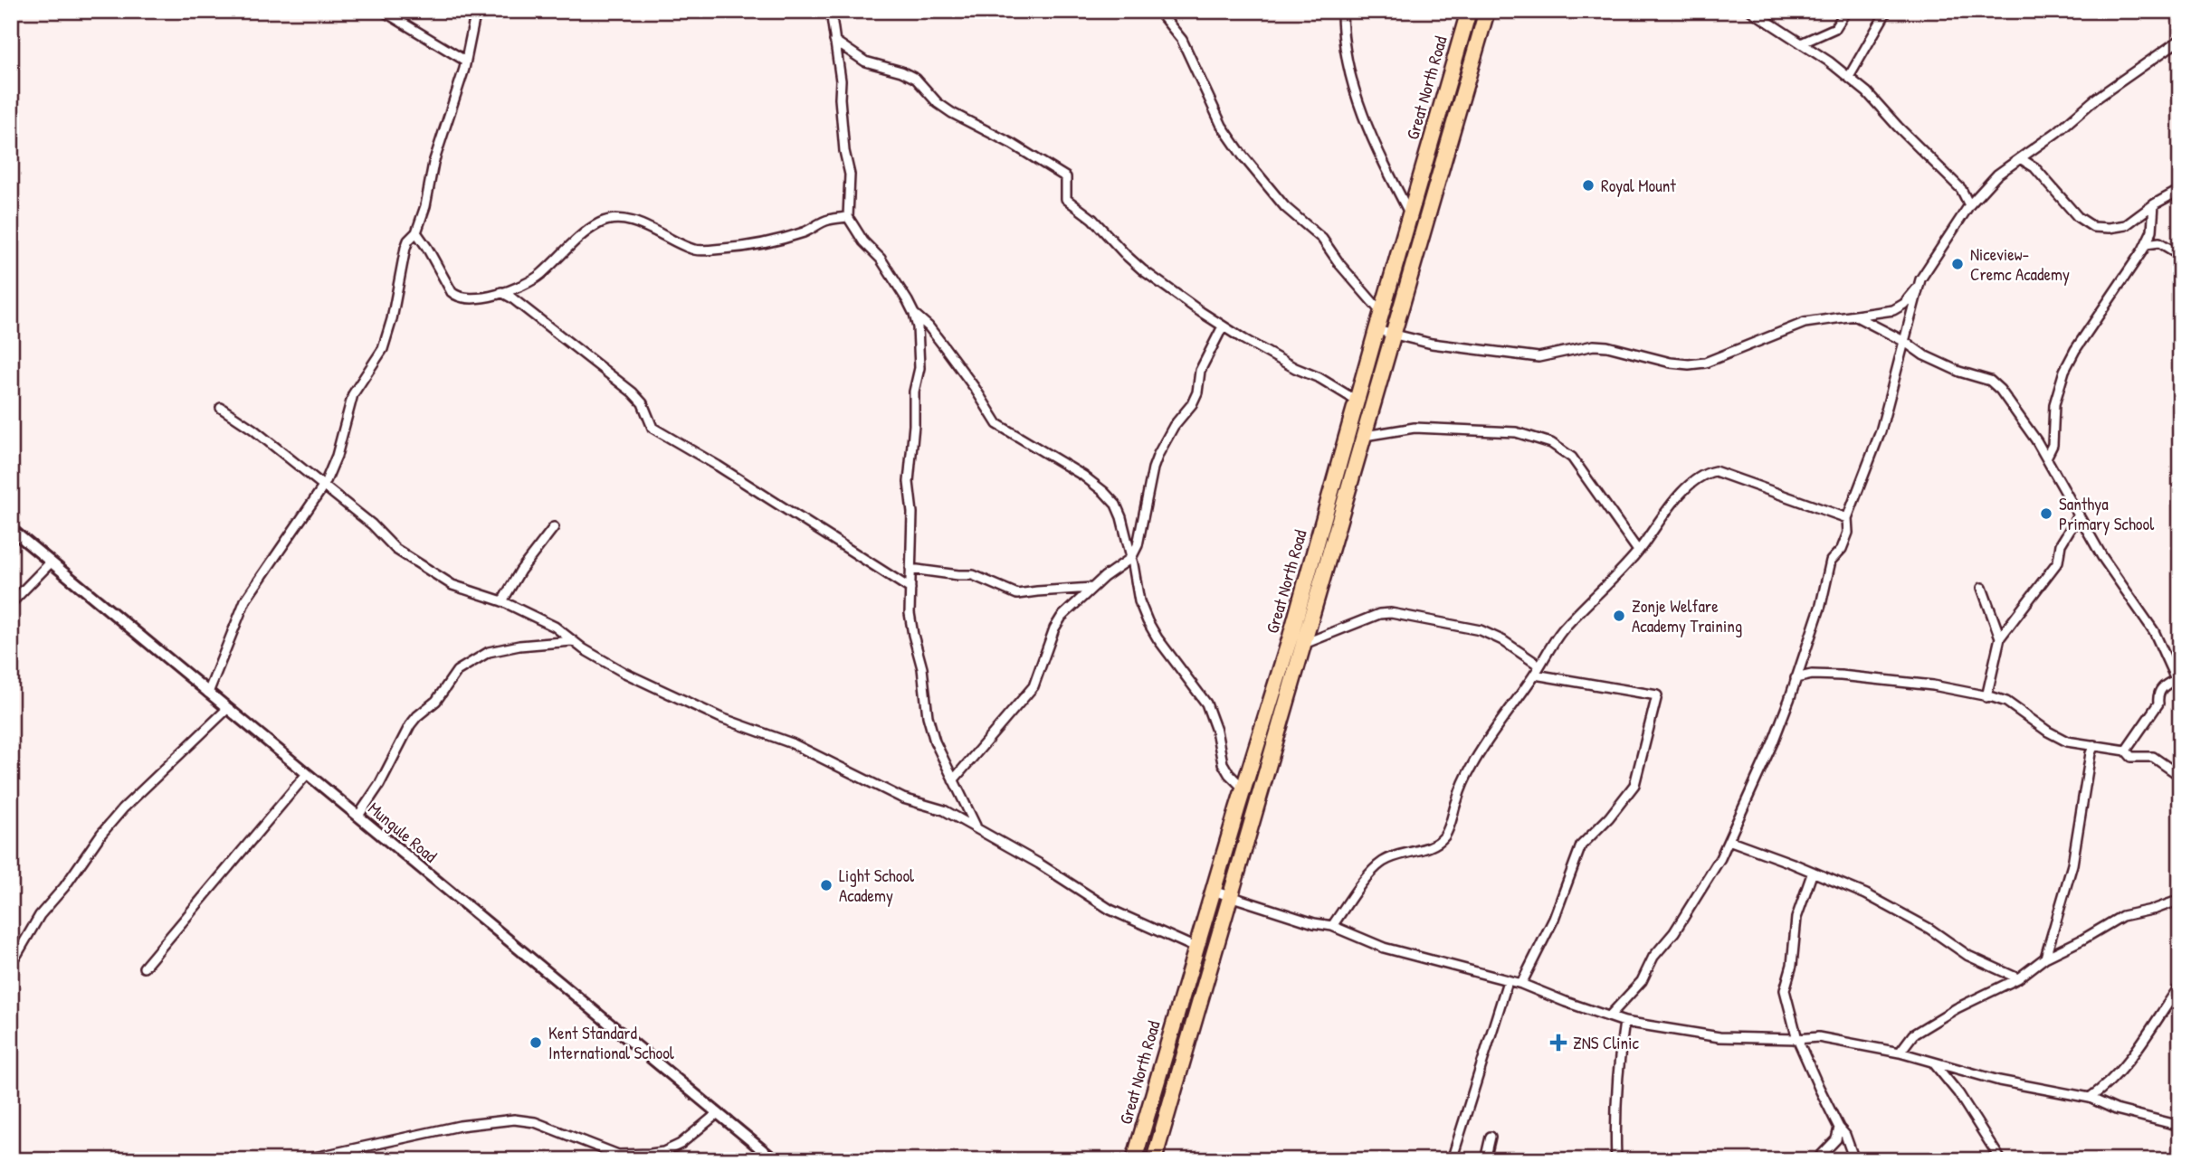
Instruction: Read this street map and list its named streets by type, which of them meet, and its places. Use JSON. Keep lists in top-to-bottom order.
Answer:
{
  "streets": {
    "highway": ["Great North Road"],
    "street": ["Mungule Road"]
  },
  "places": {
    "other": [
      "Royal Mount",
      "Niceview- Cremc Academy",
      "Santhya Primary School",
      "Zonje Welfare Academy Training",
      "Light School Academy",
      "Kent Standard International School"
    ],
    "health": ["ZNS Clinic"]
  }
}
